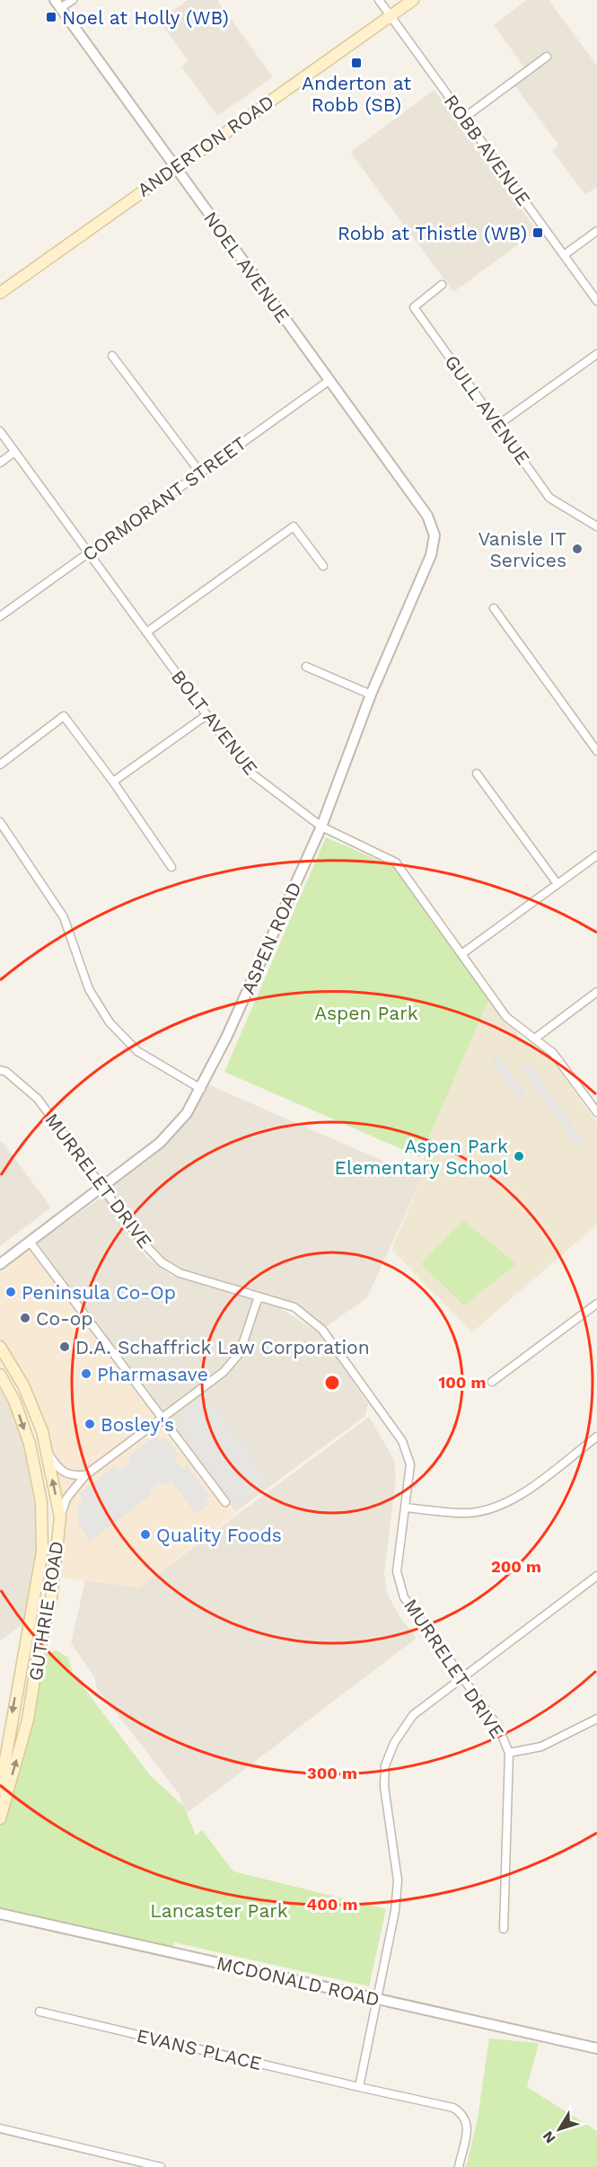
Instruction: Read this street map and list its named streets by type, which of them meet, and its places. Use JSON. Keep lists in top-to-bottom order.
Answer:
{
  "streets": {
    "main road": ["ANDERTON ROAD", "GUTHRIE ROAD"],
    "street": [
      "ROBB AVENUE",
      "NOEL AVENUE",
      "GULL AVENUE",
      "CORMORANT STREET",
      "BOLT AVENUE",
      "ASPEN ROAD",
      "MURRELET DRIVE",
      "MCDONALD ROAD",
      "EVANS PLACE"
    ]
  },
  "crossings": [
    ["ANDERTON ROAD", "ROBB AVENUE"],
    ["ANDERTON ROAD", "NOEL AVENUE"],
    ["NOEL AVENUE", "CORMORANT STREET"],
    ["NOEL AVENUE", "ASPEN ROAD"],
    ["CORMORANT STREET", "BOLT AVENUE"],
    ["BOLT AVENUE", "ASPEN ROAD"],
    ["ASPEN ROAD", "MURRELET DRIVE"]
  ],
  "parks": ["Aspen Park", "Lancaster Park"],
  "places": {
    "transit": ["Noel at Holly (WB)", "Anderton at Robb (SB)", "Robb at Thistle (WB)"],
    "other": [
      "Vanisle IT Services",
      "Aspen Park Elementary School",
      "Peninsula Co-Op",
      "Co-op",
      "D.A. Schaffrick Law Corporation",
      "Pharmasave",
      "Bosley's",
      "Quality Foods"
    ]
  },
  "north": "bottom left",
  "rings": [
    "100 m",
    "200 m",
    "300 m",
    "400 m"
  ]
}
